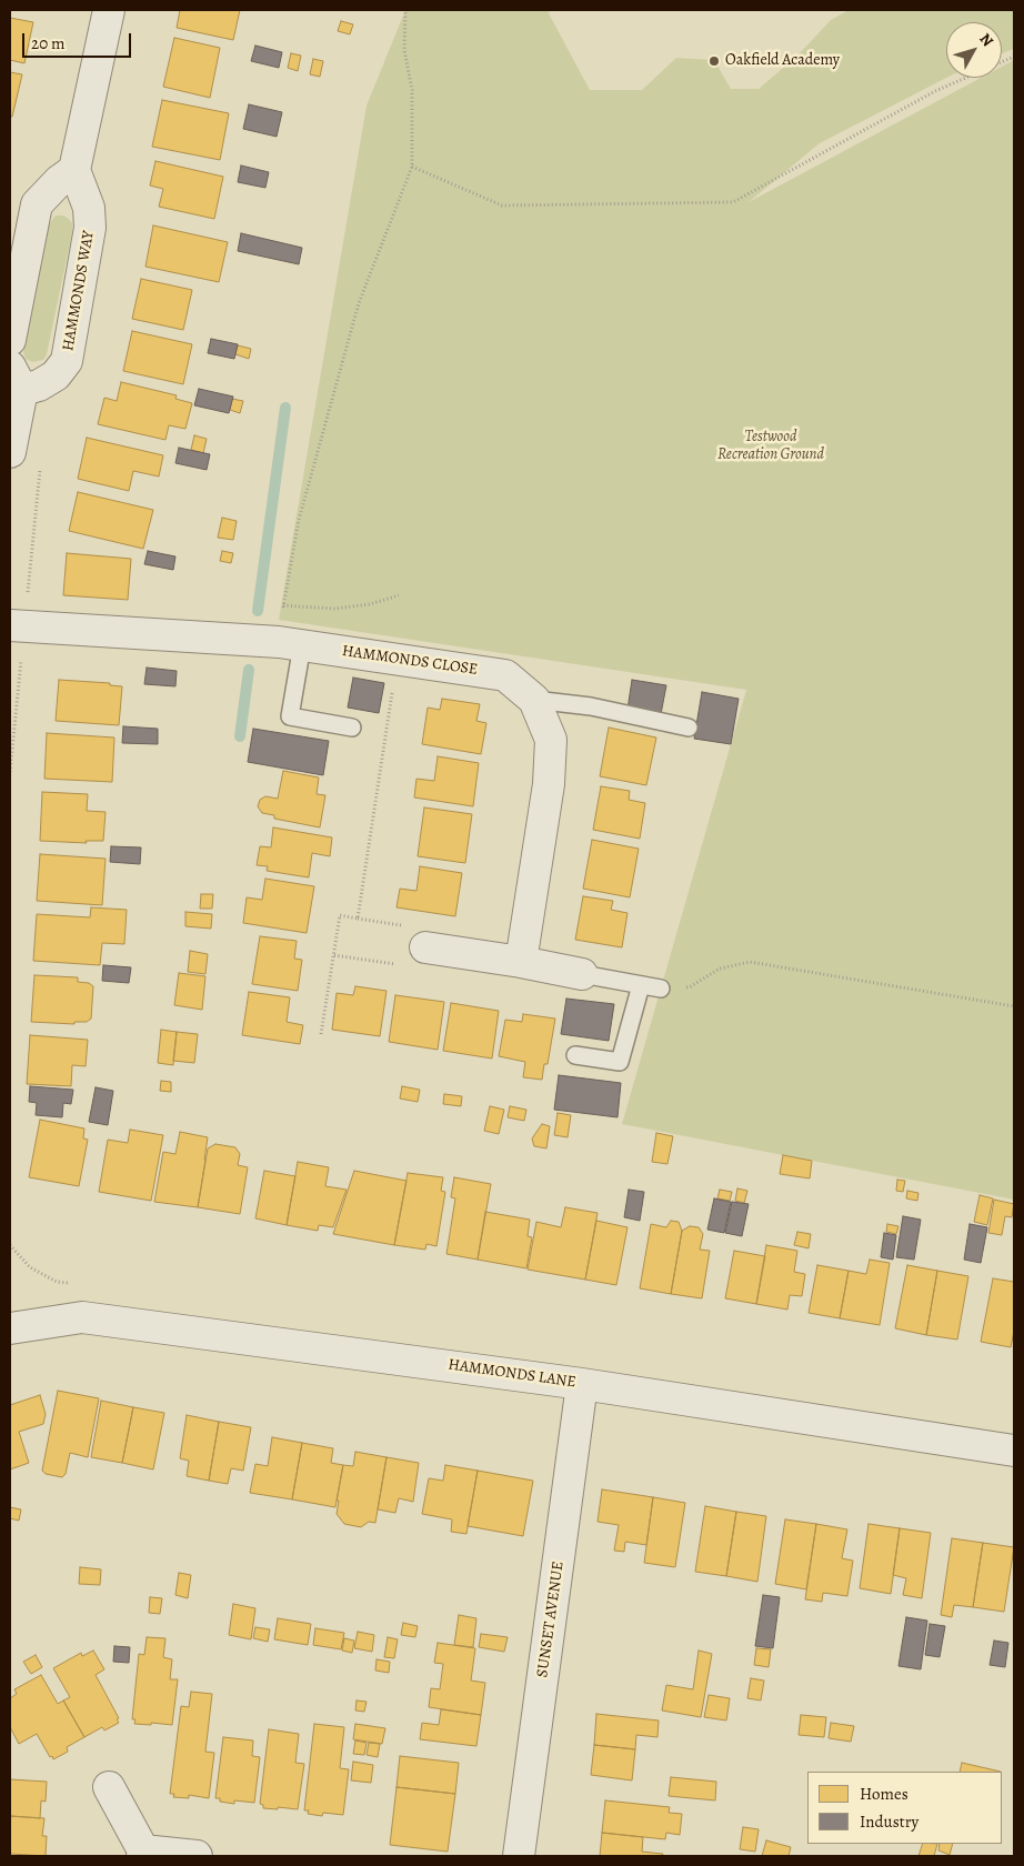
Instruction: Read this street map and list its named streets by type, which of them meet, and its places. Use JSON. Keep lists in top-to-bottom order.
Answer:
{
  "streets": {
    "street": [
      "HAMMONDS WAY",
      "HAMMONDS CLOSE",
      "HAMMONDS LANE",
      "SUNSET AVENUE"
    ]
  },
  "crossings": [
    ["HAMMONDS LANE", "SUNSET AVENUE"]
  ],
  "parks": ["Testwood Recreation Ground"],
  "places": ["Oakfield Academy"],
  "legend": ["Homes", "Industry"],
  "scale_bar": "20 m",
  "north": "top right"
}
